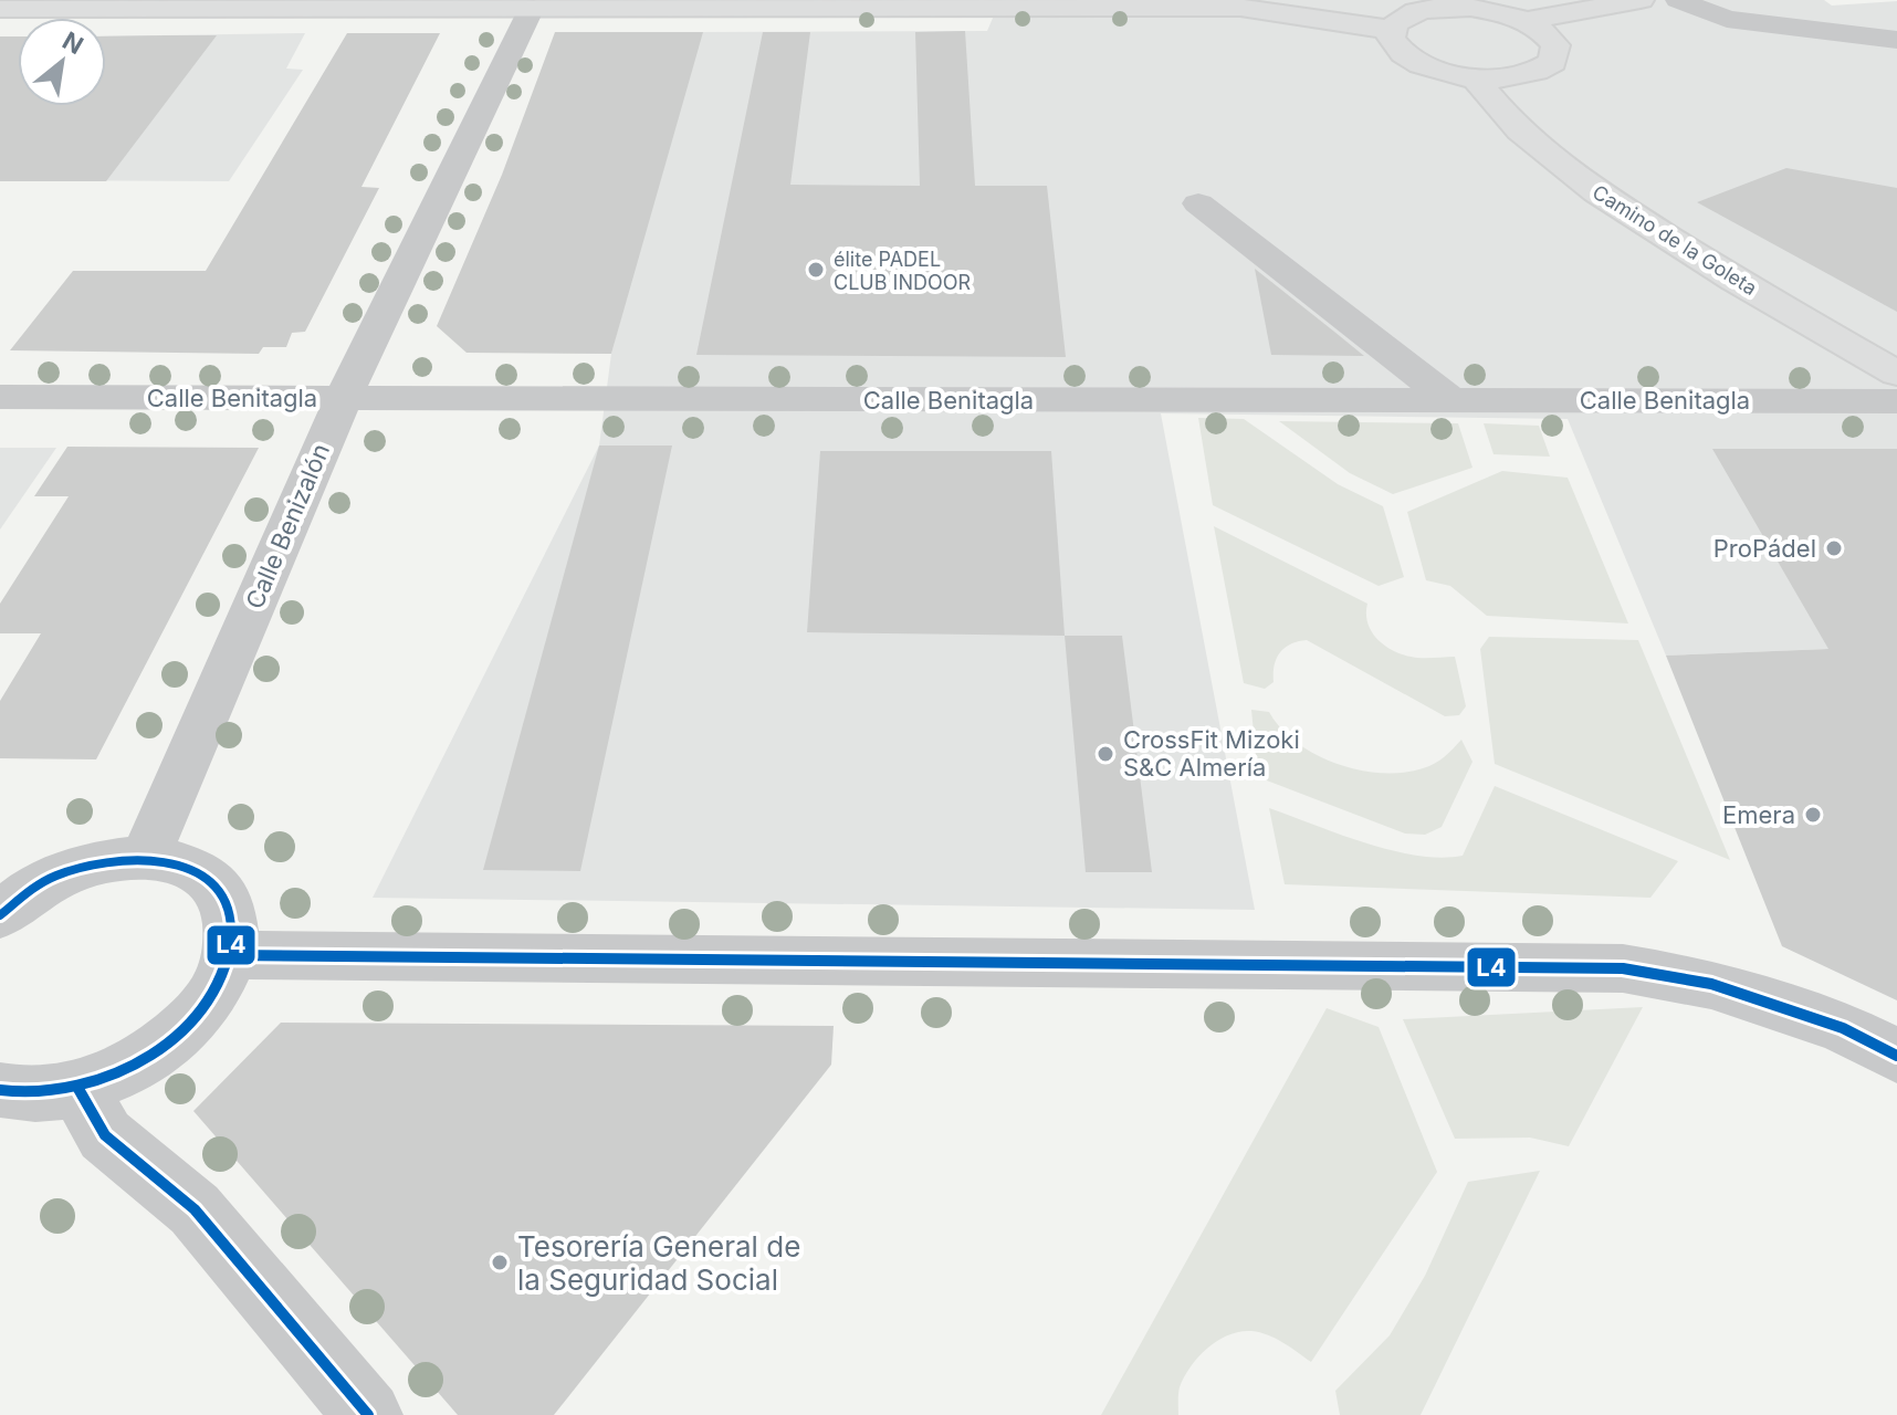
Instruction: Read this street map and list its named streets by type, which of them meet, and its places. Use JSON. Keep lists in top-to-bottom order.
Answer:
{
  "streets": {
    "main road": ["Camino de la Goleta"],
    "street": ["Calle Benitagla", "Calle Benizalón"]
  },
  "crossings": [
    ["Calle Benitagla", "Calle Benizalón"]
  ],
  "places": [
    "élite PADEL CLUB INDOOR",
    "ProPádel",
    "CrossFit Mizoki S&C Almería",
    "Emera",
    "Tesorería General de la Seguridad Social"
  ],
  "lines": ["transit line L4"],
  "north": "top right"
}
